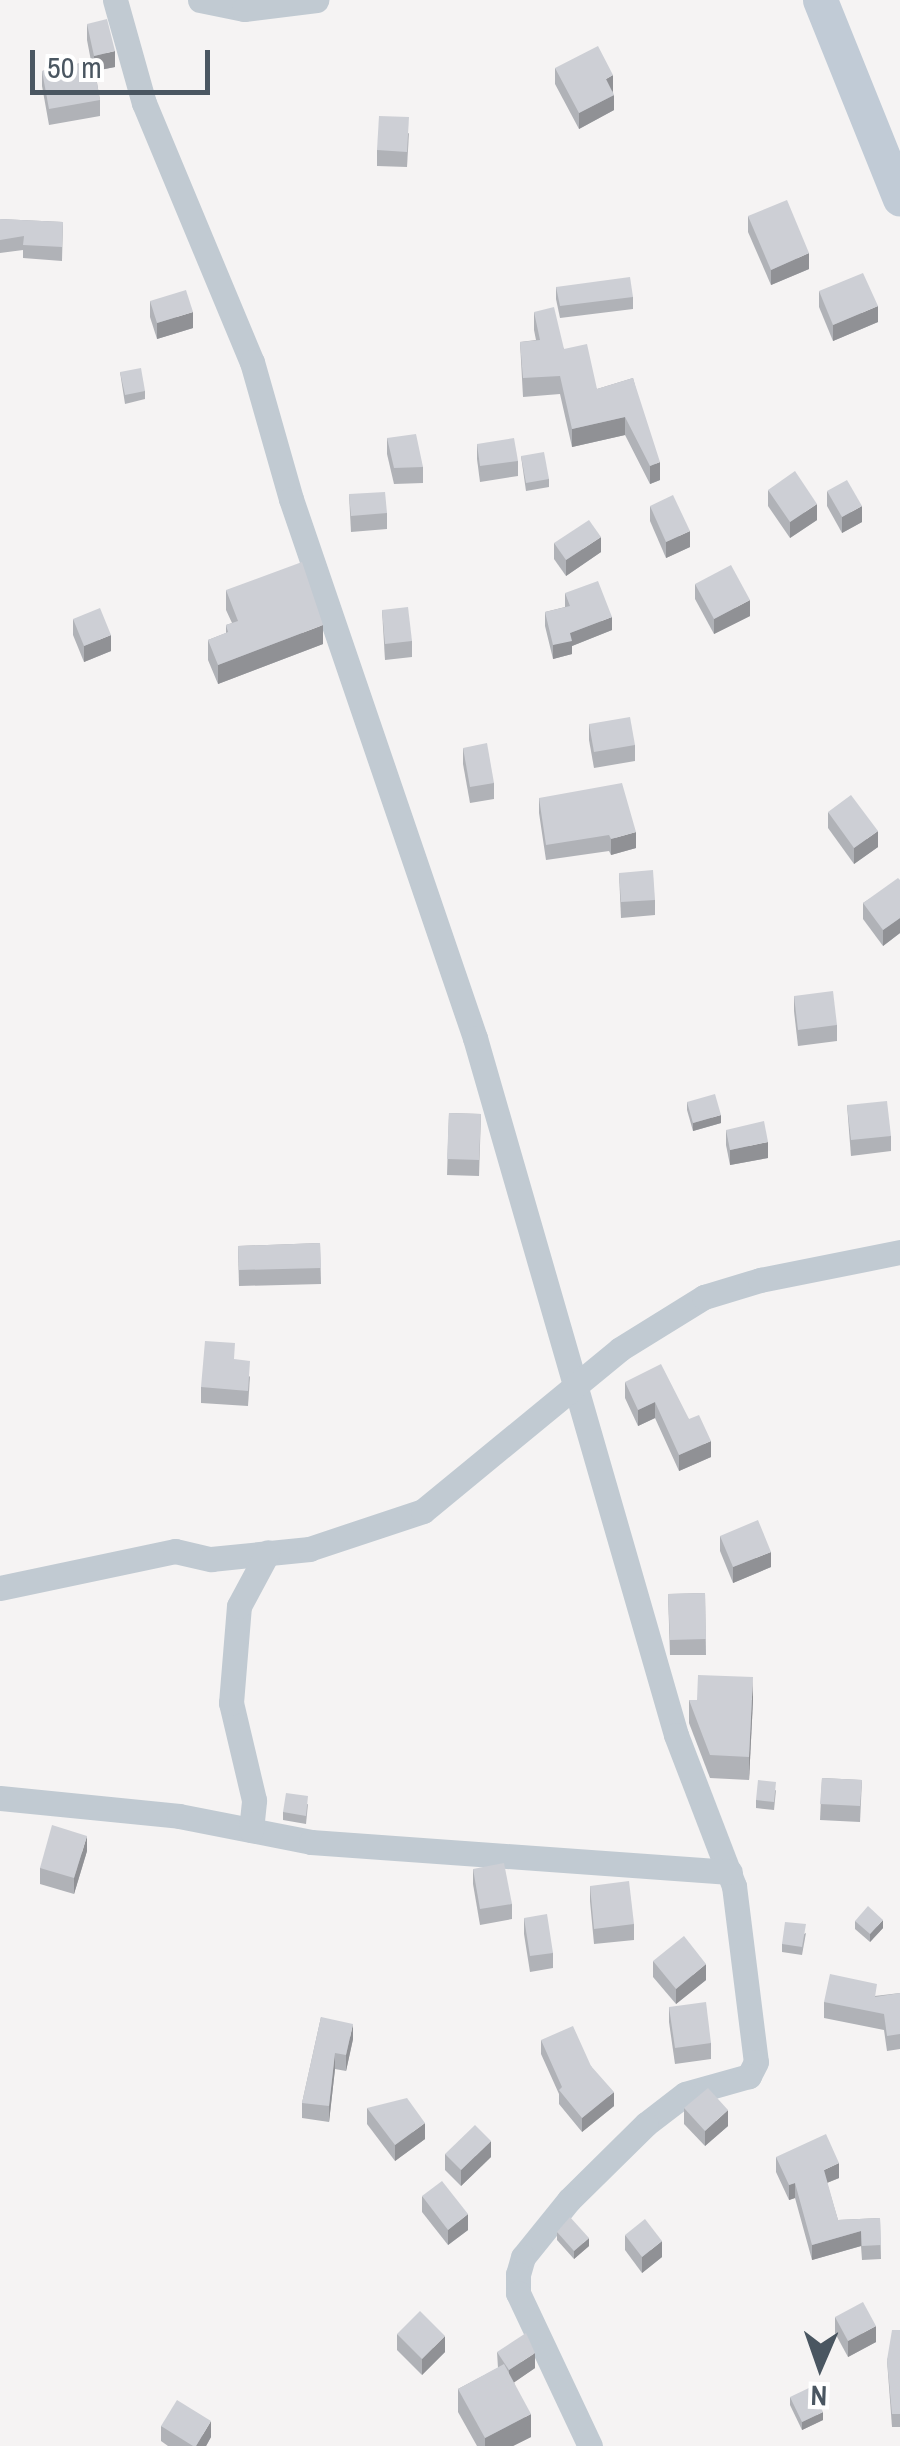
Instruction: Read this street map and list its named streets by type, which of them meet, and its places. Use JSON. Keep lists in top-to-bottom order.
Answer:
{
  "scale_bar": "50 m",
  "north": "bottom"
}
